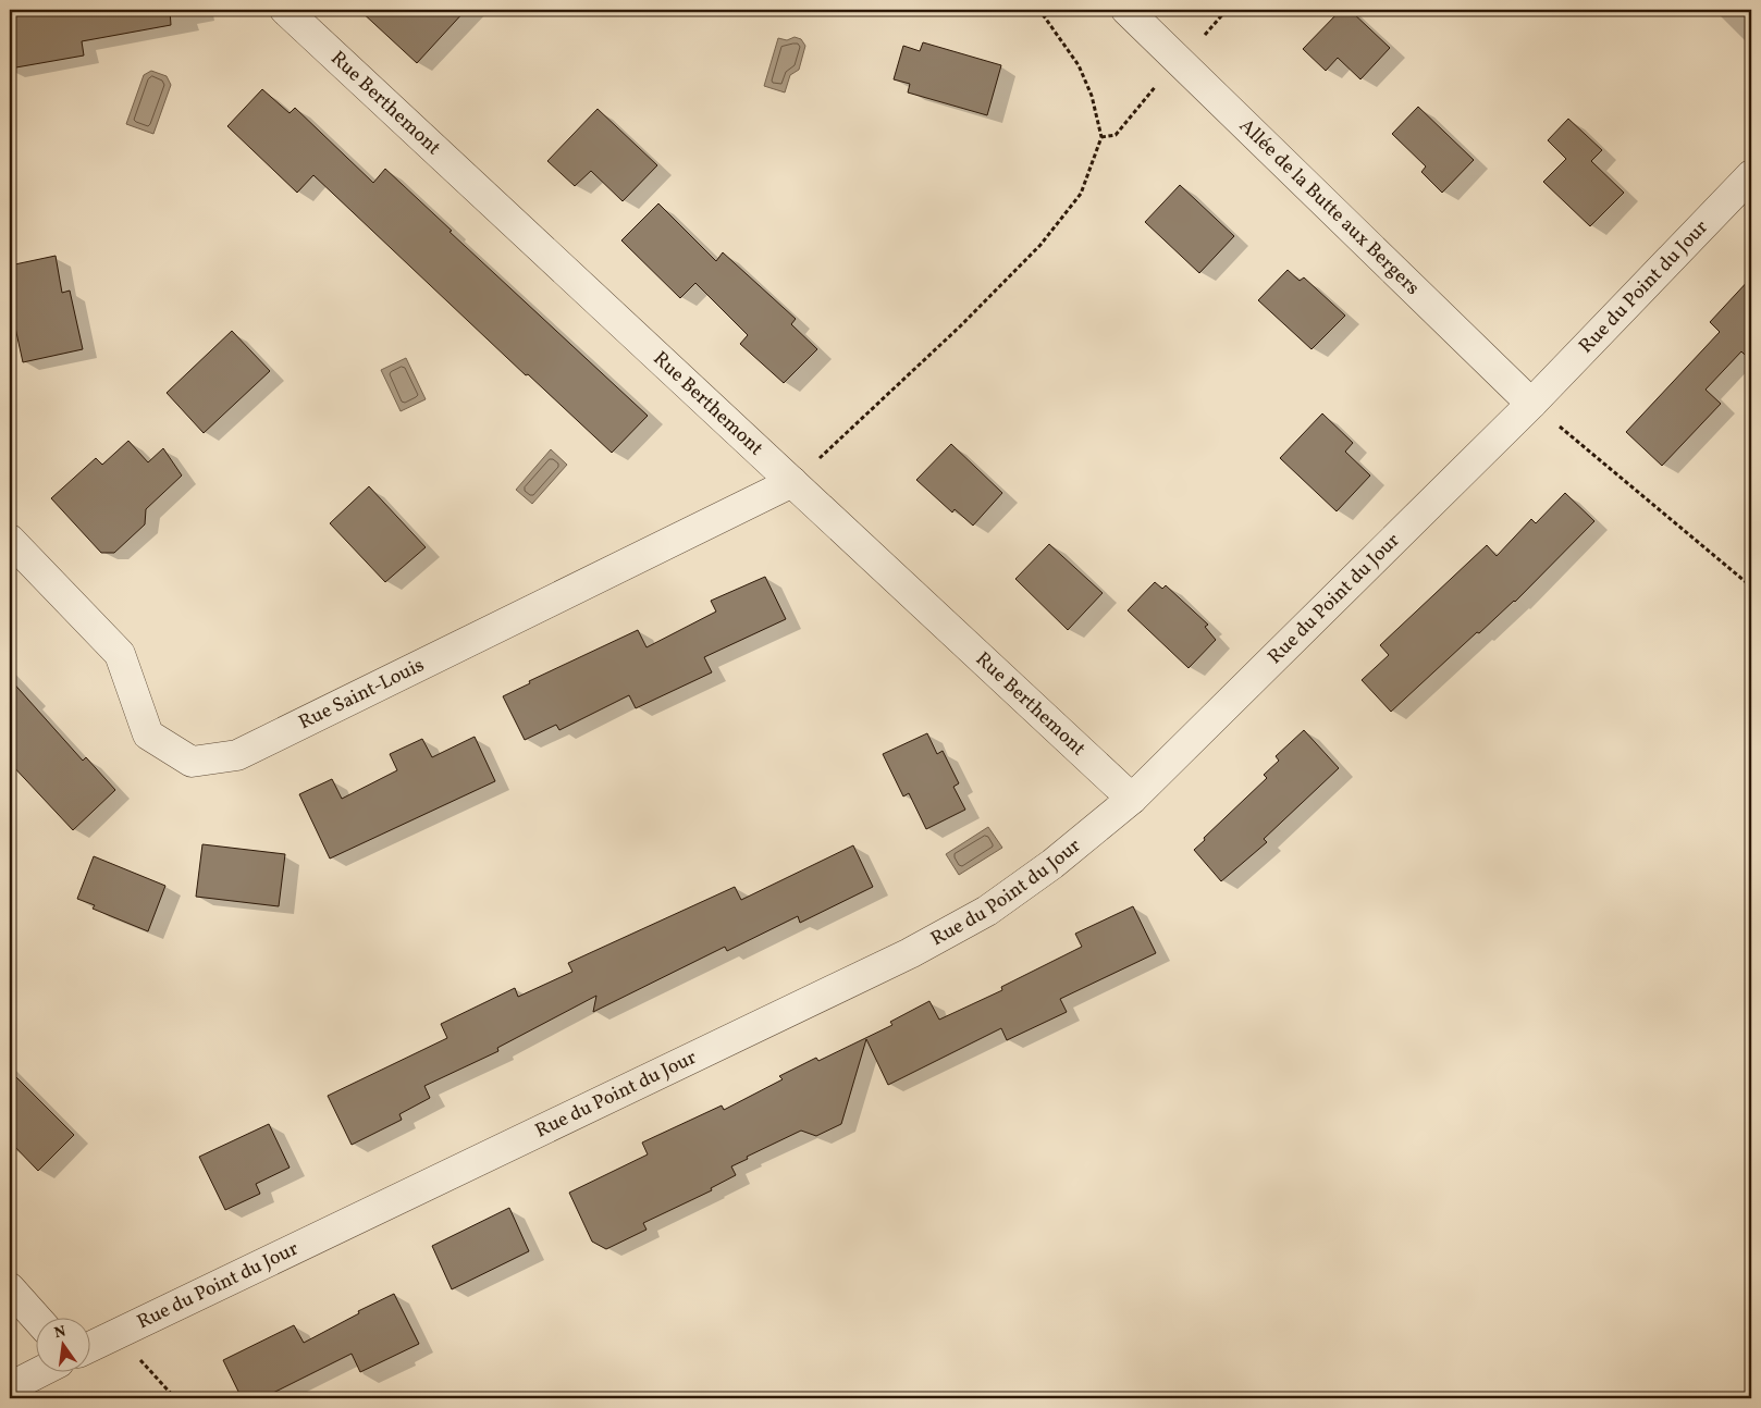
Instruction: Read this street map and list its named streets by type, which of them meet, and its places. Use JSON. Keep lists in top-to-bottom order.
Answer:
{
  "streets": {
    "street": [
      "Rue Berthemont",
      "Allée de la Butte aux Bergers",
      "Rue du Point du Jour",
      "Rue Saint-Louis"
    ]
  },
  "crossings": [
    ["Rue Berthemont", "Rue du Point du Jour"],
    ["Rue Berthemont", "Rue Saint-Louis"],
    ["Allée de la Butte aux Bergers", "Rue du Point du Jour"]
  ],
  "north": "top"
}
